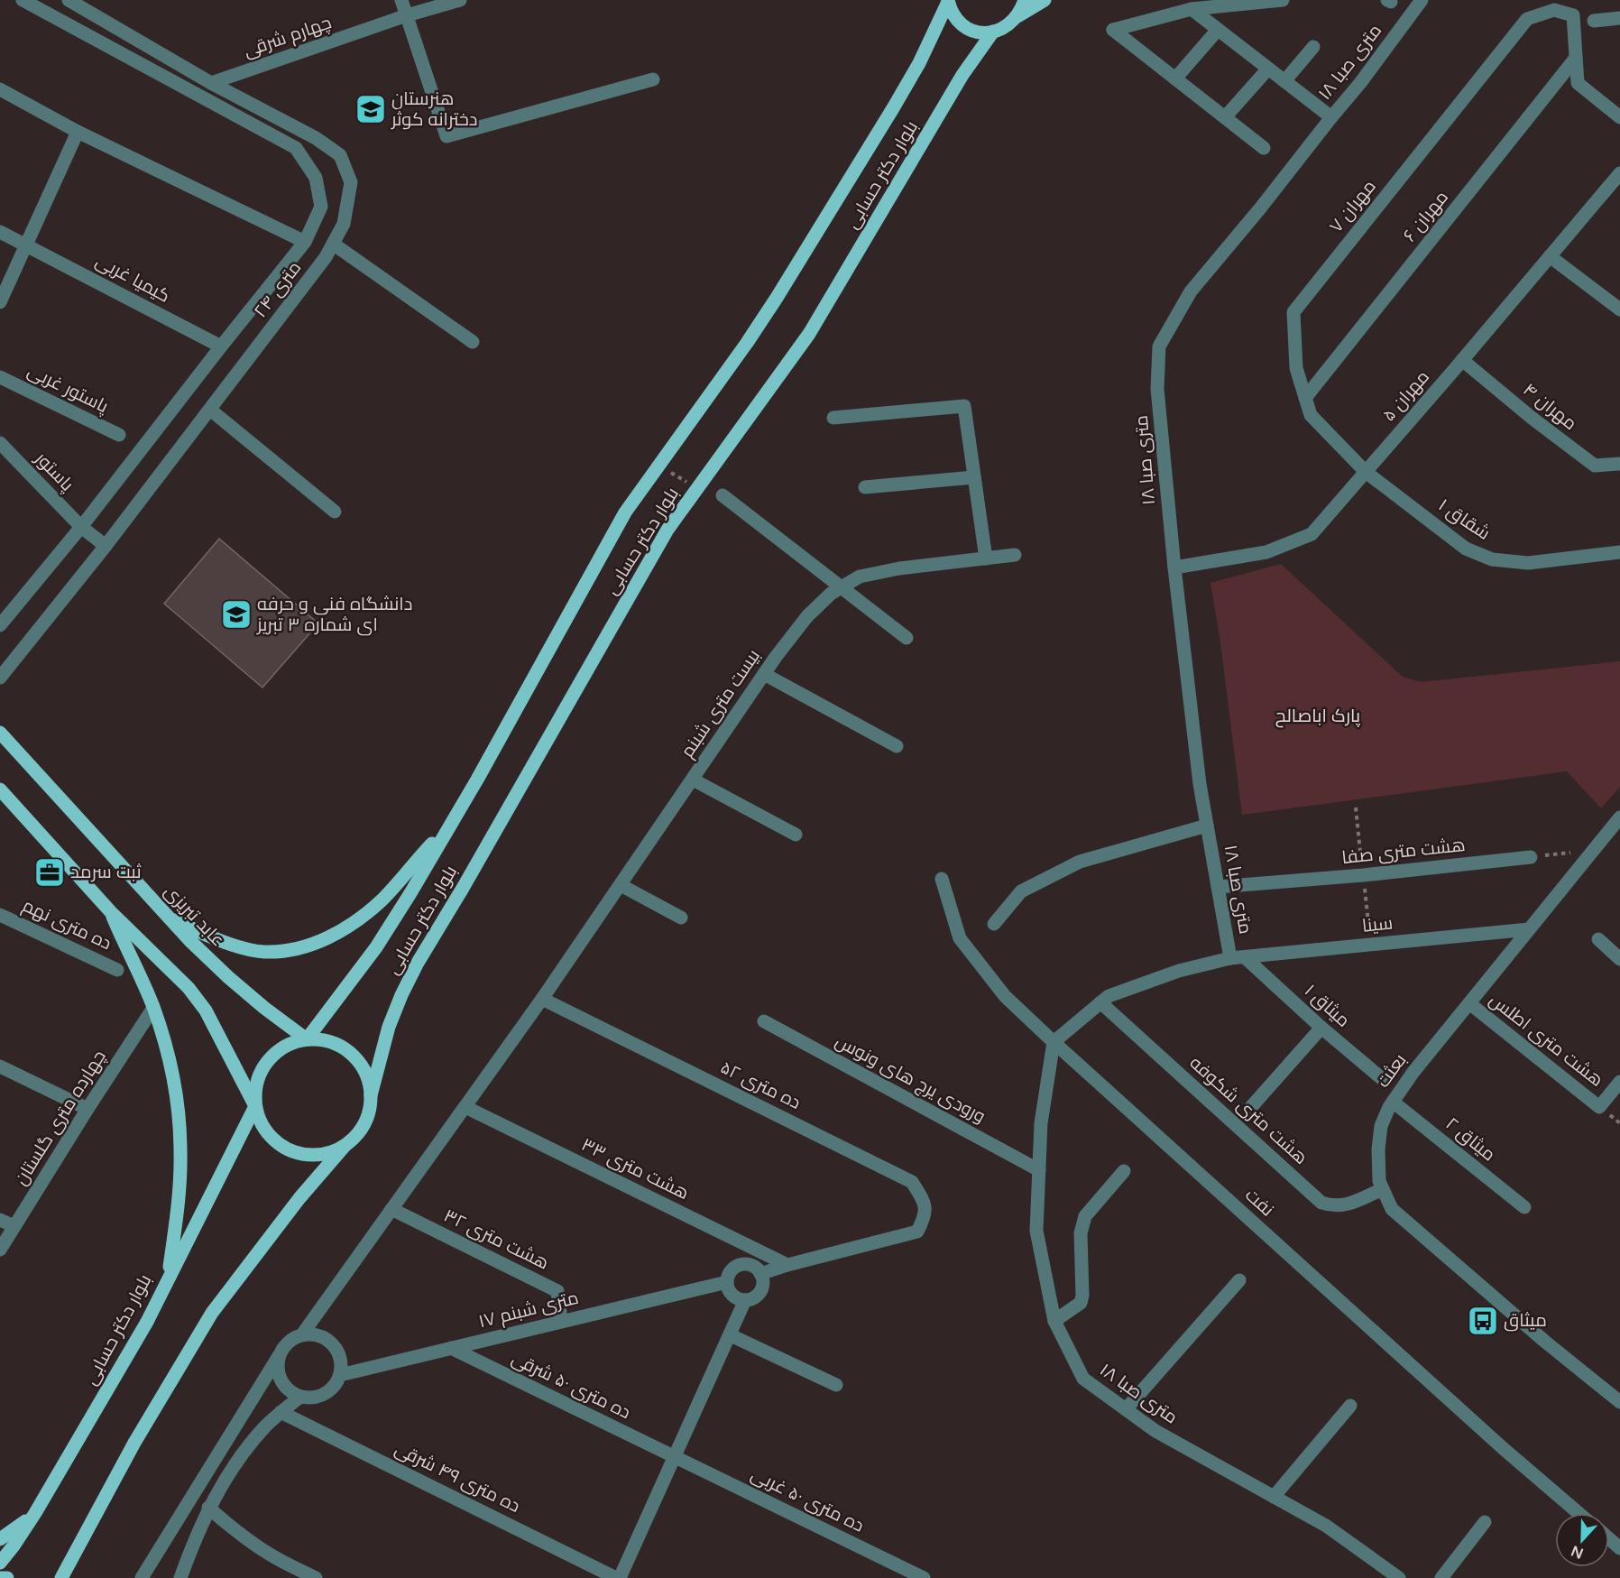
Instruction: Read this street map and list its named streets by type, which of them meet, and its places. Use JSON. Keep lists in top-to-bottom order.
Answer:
{
  "streets": {
    "main road": ["بلوار دکتر حسابی", "عابد تبریزی"],
    "street": [
      "چهارم شرقی",
      "متری صبا ۱۸",
      "مهران ۷",
      "مهران ۶",
      "کیمیا غربی",
      "۲۴ متری",
      "پاستور غربی",
      "مهران ۵",
      "مهران ۴",
      "پاستور",
      "شقاق ۱",
      "بیست متری شبنم",
      "هشت متری صفا",
      "ده متری نهم",
      "سینا",
      "میثاق ۱",
      "هشت متری اطلس",
      "بعثت",
      "ورودی یرج های ونوس",
      "ده متری ۵۲",
      "هشت متری شکوفه",
      "چهارده متری گلستان",
      "میثاق ۲",
      "هشت متری ۳۳",
      "نفت",
      "هشت متری ۳۲",
      "۱۷ متری شبنم",
      "ده متری ۵۰ شرقی",
      "ده متری ۴۹ شرقی",
      "ده متری ۵۰ غربی"
    ]
  },
  "crossings": [
    ["چهارم شرقی", "۲۴ متری"],
    ["متری صبا ۱۸", "مهران ۵"],
    ["متری صبا ۱۸", "هشت متری صفا"],
    ["متری صبا ۱۸", "سینا"],
    ["متری صبا ۱۸", "ورودی یرج های ونوس"],
    ["متری صبا ۱۸", "هشت متری شکوفه"],
    ["متری صبا ۱۸", "نفت"],
    ["بلوار دکتر حسابی", "عابد تبریزی"],
    ["مهران ۷", "مهران ۶"],
    ["مهران ۷", "مهران ۵"],
    ["مهران ۷", "شقاق ۱"],
    ["کیمیا غربی", "۲۴ متری"],
    ["۲۴ متری", "پاستور"],
    ["مهران ۵", "مهران ۴"],
    ["مهران ۵", "شقاق ۱"],
    ["بیست متری شبنم", "ده متری ۵۲"],
    ["بیست متری شبنم", "هشت متری ۳۳"],
    ["بیست متری شبنم", "هشت متری ۳۲"],
    ["بیست متری شبنم", "۱۷ متری شبنم"],
    ["سینا", "میثاق ۱"],
    ["سینا", "بعثت"],
    ["هشت متری اطلس", "بعثت"],
    ["بعثت", "هشت متری شکوفه"],
    ["بعثت", "میثاق ۲"],
    ["ده متری ۵۲", "هشت متری ۳۳"],
    ["هشت متری ۳۲", "۱۷ متری شبنم"],
    ["۱۷ متری شبنم", "ده متری ۵۰ شرقی"],
    ["ده متری ۵۰ شرقی", "ده متری ۵۰ غربی"]
  ],
  "parks": ["پارک اباصالح"],
  "places": {
    "school or university": ["هنرستان دخترانه کوثر", "دانشگاه فنی و حرفه ای شماره ۳ تبریز"],
    "office": ["ثبت سرمد"],
    "bus stop": ["میثاق"]
  },
  "north": "bottom"
}
